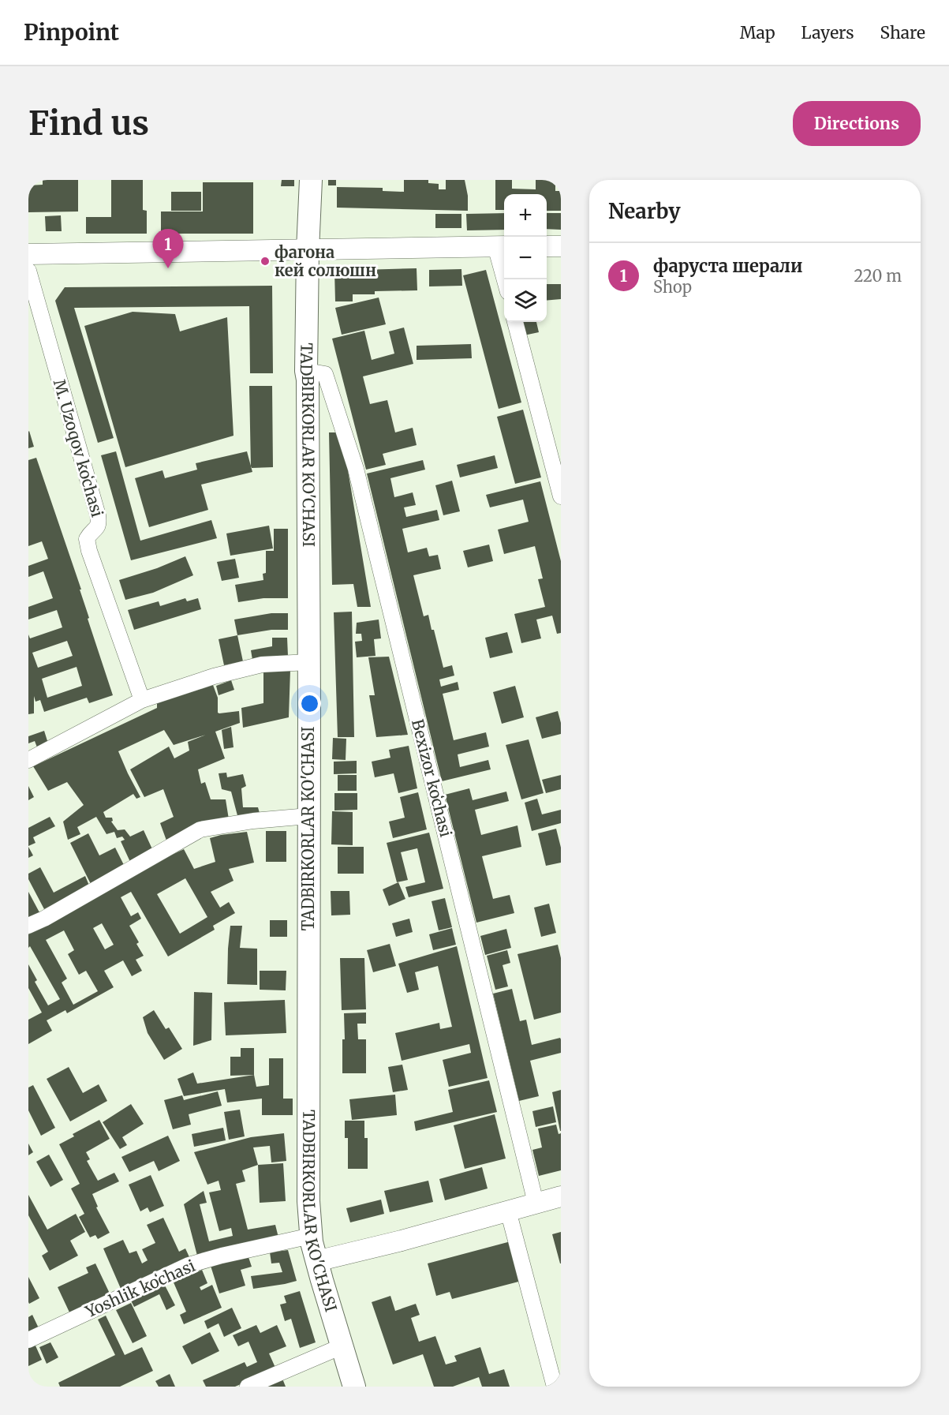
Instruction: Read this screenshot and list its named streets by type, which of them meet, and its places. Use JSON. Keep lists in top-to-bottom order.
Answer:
{
  "streets": {
    "main road": ["TADBIRKORLAR KO'CHASI"],
    "street": ["M. Uzoqov koʻchasi", "Bexizor koʻchasi", "Yoshlik koʻchasi"]
  },
  "crossings": [
    ["TADBIRKORLAR KO'CHASI", "Bexizor koʻchasi"],
    ["TADBIRKORLAR KO'CHASI", "Yoshlik koʻchasi"]
  ],
  "places": ["фагона кей солюшн"],
  "page": {
    "header": "Pinpoint",
    "nav": ["Map", "Layers", "Share"],
    "buttons": "Directions",
    "title": "Find us",
    "heading": "Nearby",
    "map_buttons": ["+", "−"],
    "pins": "1",
    "list": [
      {
        "mark": "1",
        "name": "фаруста шерали",
        "note": "Shop",
        "value": "220 m"
      }
    ]
  }
}
